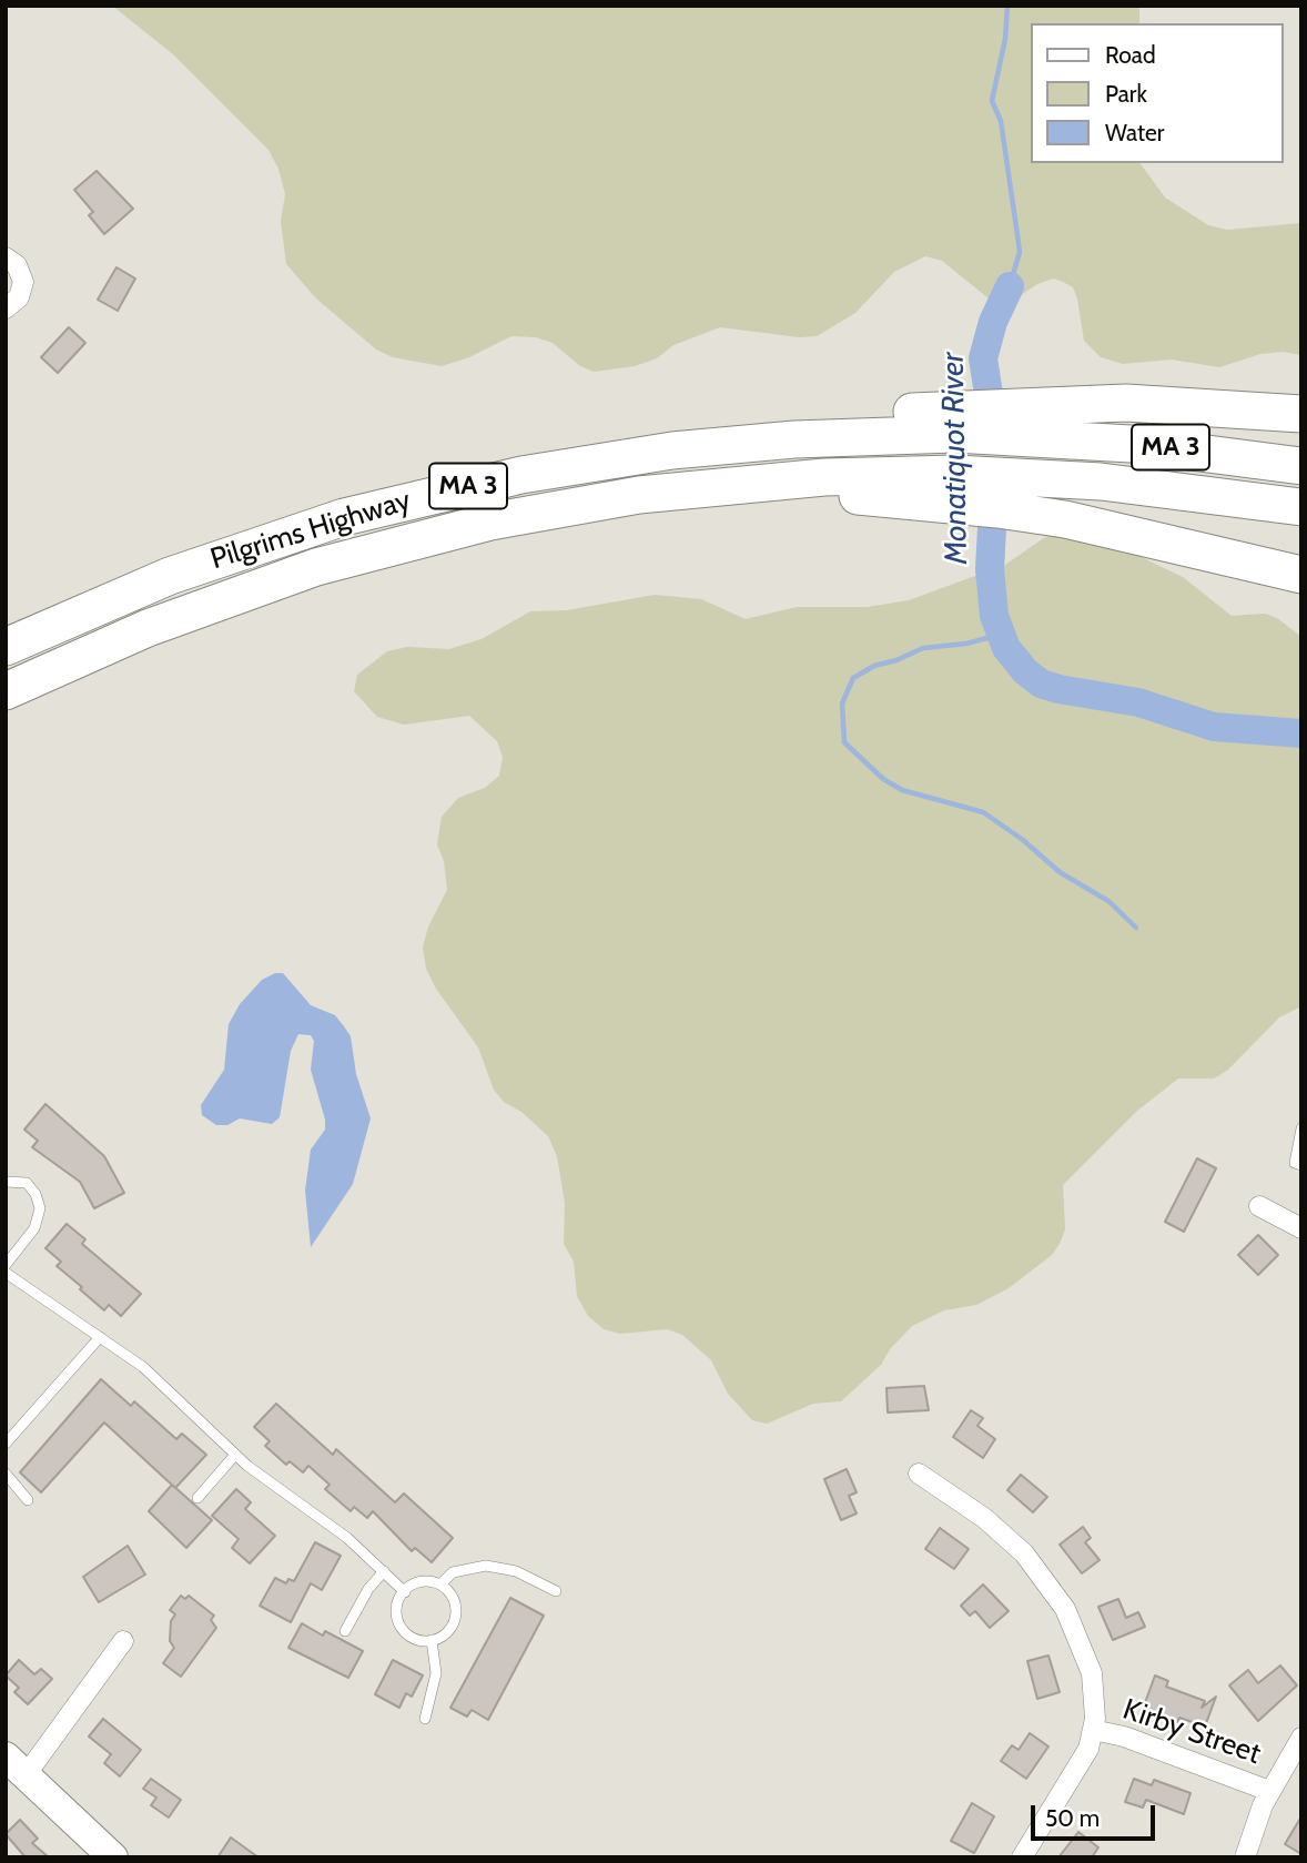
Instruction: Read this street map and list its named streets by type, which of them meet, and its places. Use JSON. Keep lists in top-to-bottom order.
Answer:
{
  "streets": {
    "highway": ["MA 3", "Pilgrims Highway"],
    "street": ["Kirby Street"]
  },
  "crossings": [
    ["MA 3", "Pilgrims Highway"]
  ],
  "water": ["Monatiquot River"],
  "legend": ["Road", "Park", "Water"],
  "scale_bar": "50 m"
}
